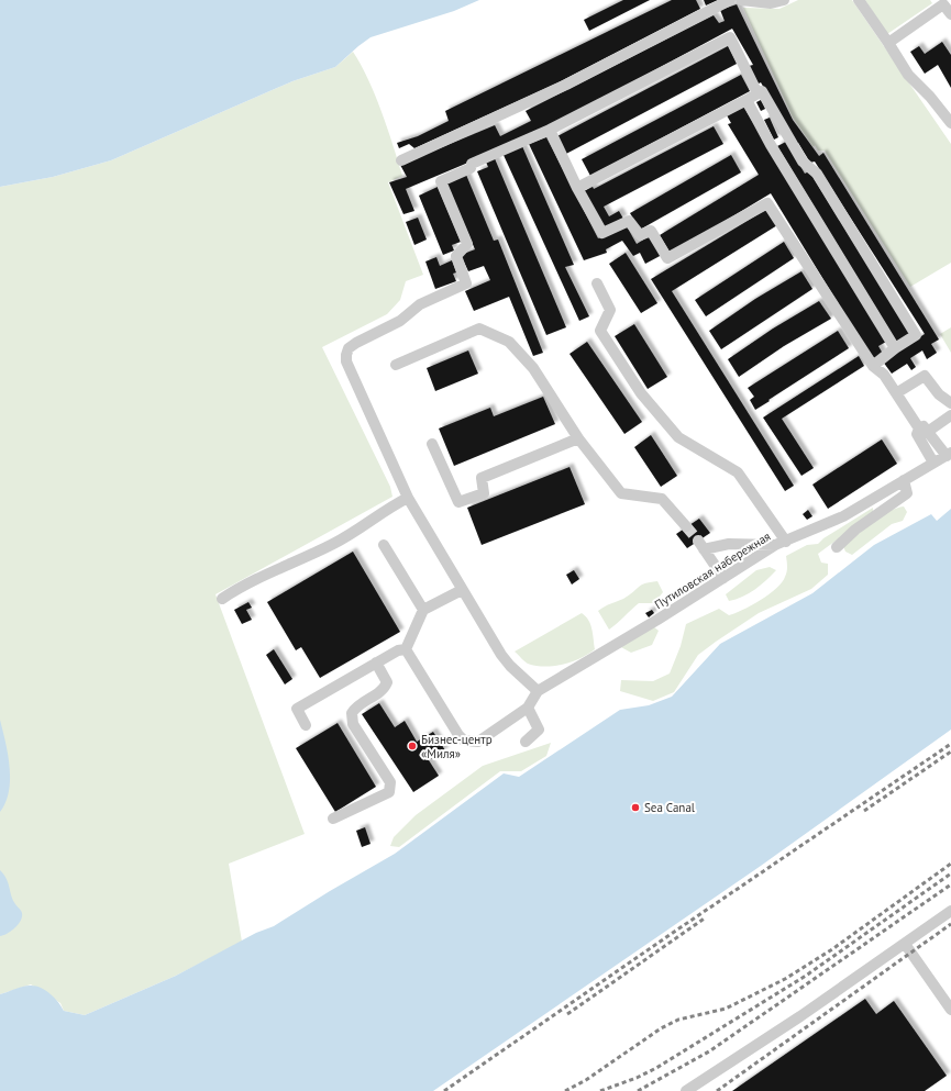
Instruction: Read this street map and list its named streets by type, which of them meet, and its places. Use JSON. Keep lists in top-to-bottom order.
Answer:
{
  "streets": {
    "street": ["Путиловская набережная"]
  },
  "places": ["Бизнес-центр «Миля»", "Sea Canal"]
}
